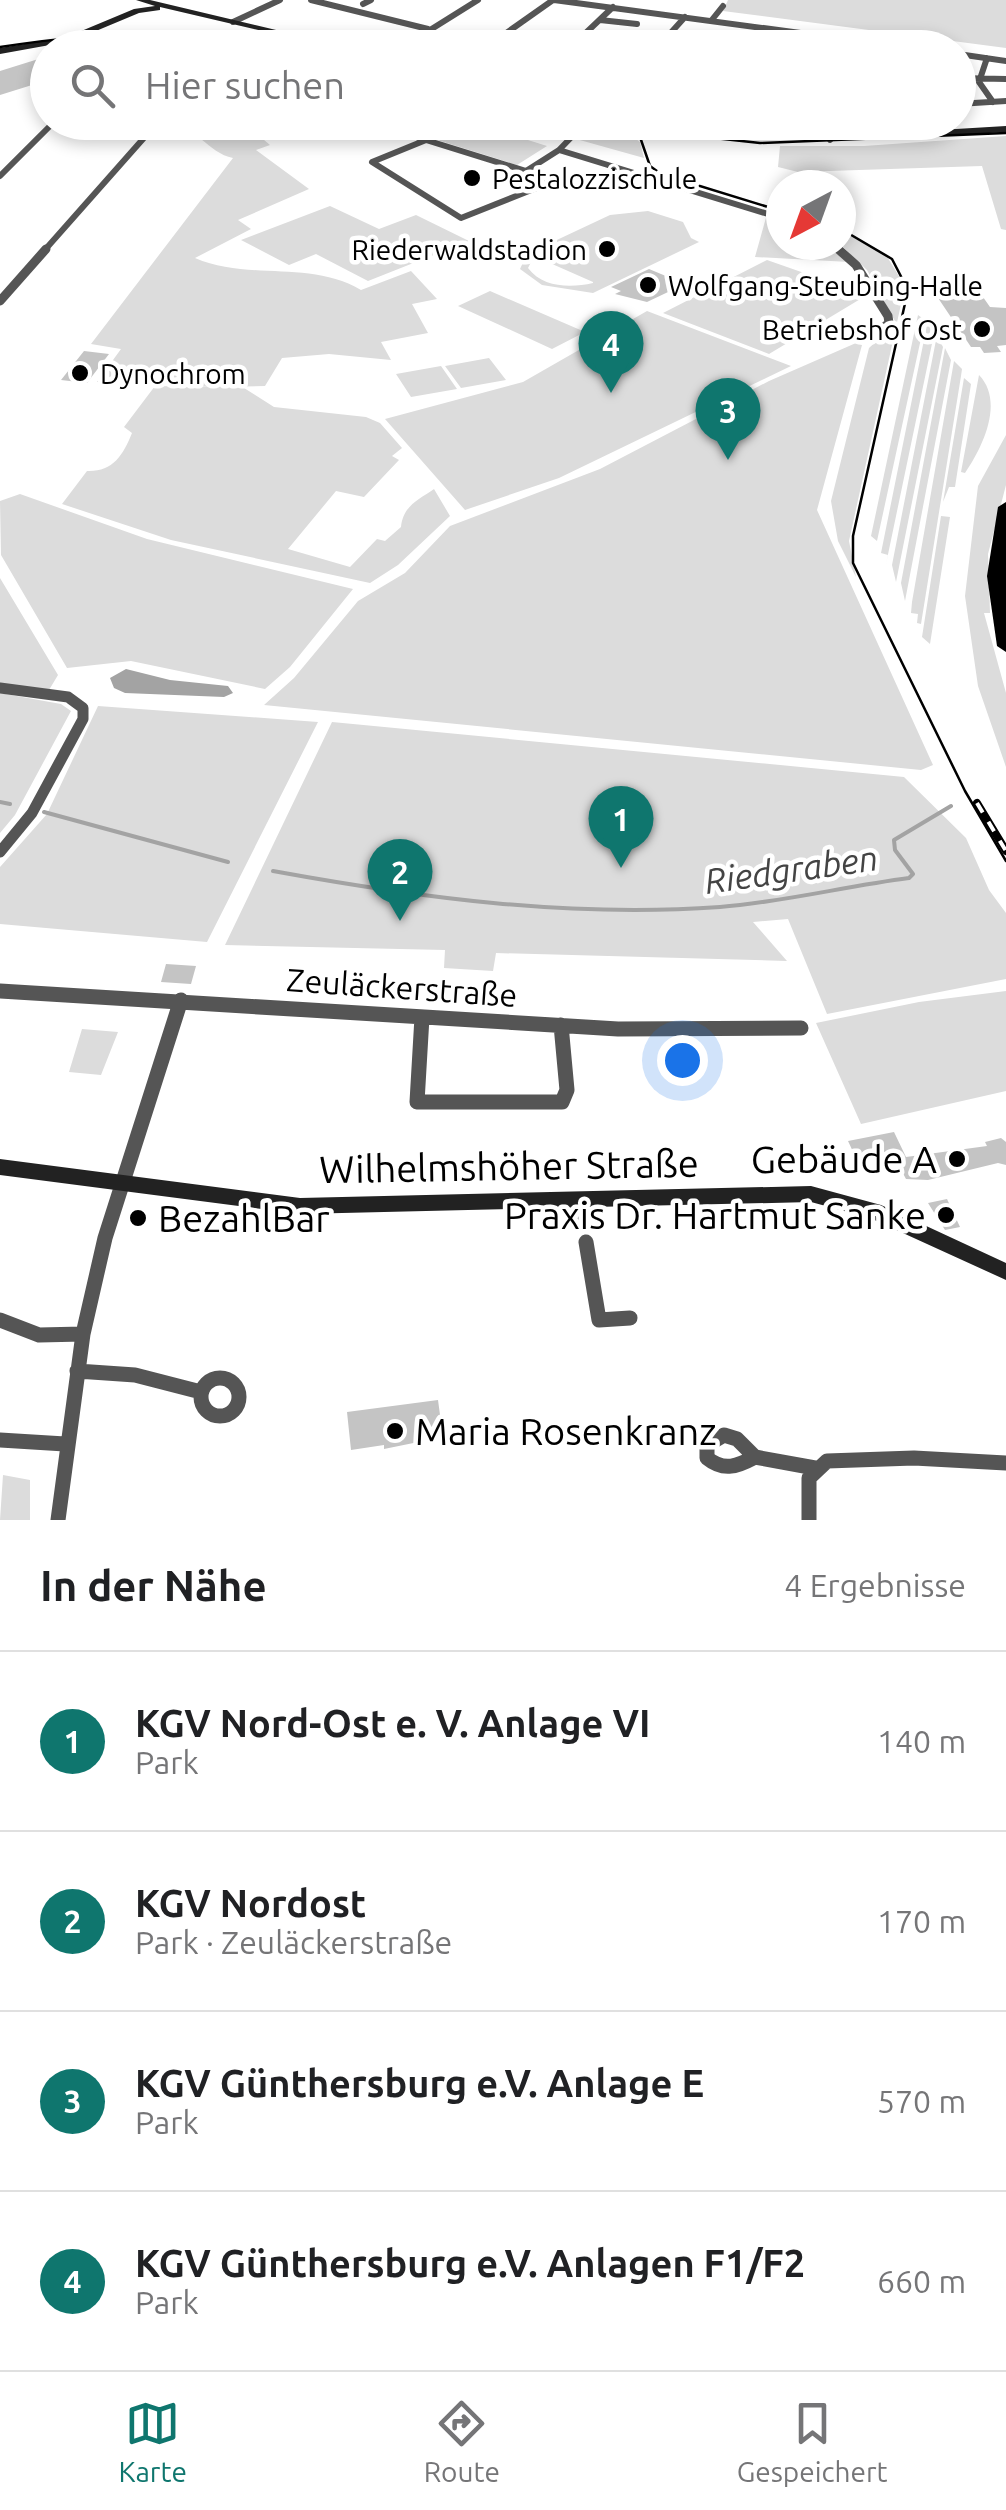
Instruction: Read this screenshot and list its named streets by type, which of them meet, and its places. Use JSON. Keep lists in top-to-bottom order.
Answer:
{
  "streets": {
    "main road": ["Wilhelmshöher Straße"],
    "street": ["Zeuläckerstraße"]
  },
  "water": ["Riedgraben"],
  "places": [
    "Pestalozzischule",
    "Riederwaldstadion",
    "Wolfgang-Steubing-Halle",
    "Betriebshof Ost",
    "Dynochrom",
    "Gebäude A",
    "Praxis Dr. Hartmut Sanke",
    "BezahlBar",
    "Maria Rosenkranz"
  ],
  "north": "bottom left",
  "page": {
    "search": "Hier suchen",
    "pins": [
      "4",
      "3",
      "1",
      "2"
    ],
    "heading": ["In der Nähe", "4 Ergebnisse"],
    "list": [
      {
        "mark": "1",
        "name": "KGV Nord-Ost e. V. Anlage VI",
        "note": "Park",
        "value": "140 m"
      },
      {
        "mark": "2",
        "name": "KGV Nordost",
        "note": "Park · Zeuläckerstraße",
        "value": "170 m"
      },
      {
        "mark": "3",
        "name": "KGV Günthersburg e.V. Anlage E",
        "note": "Park",
        "value": "570 m"
      },
      {
        "mark": "4",
        "name": "KGV Günthersburg e.V. Anlagen F1/F2",
        "note": "Park",
        "value": "660 m"
      }
    ],
    "nav": ["Karte", "Route", "Gespeichert"]
  }
}
